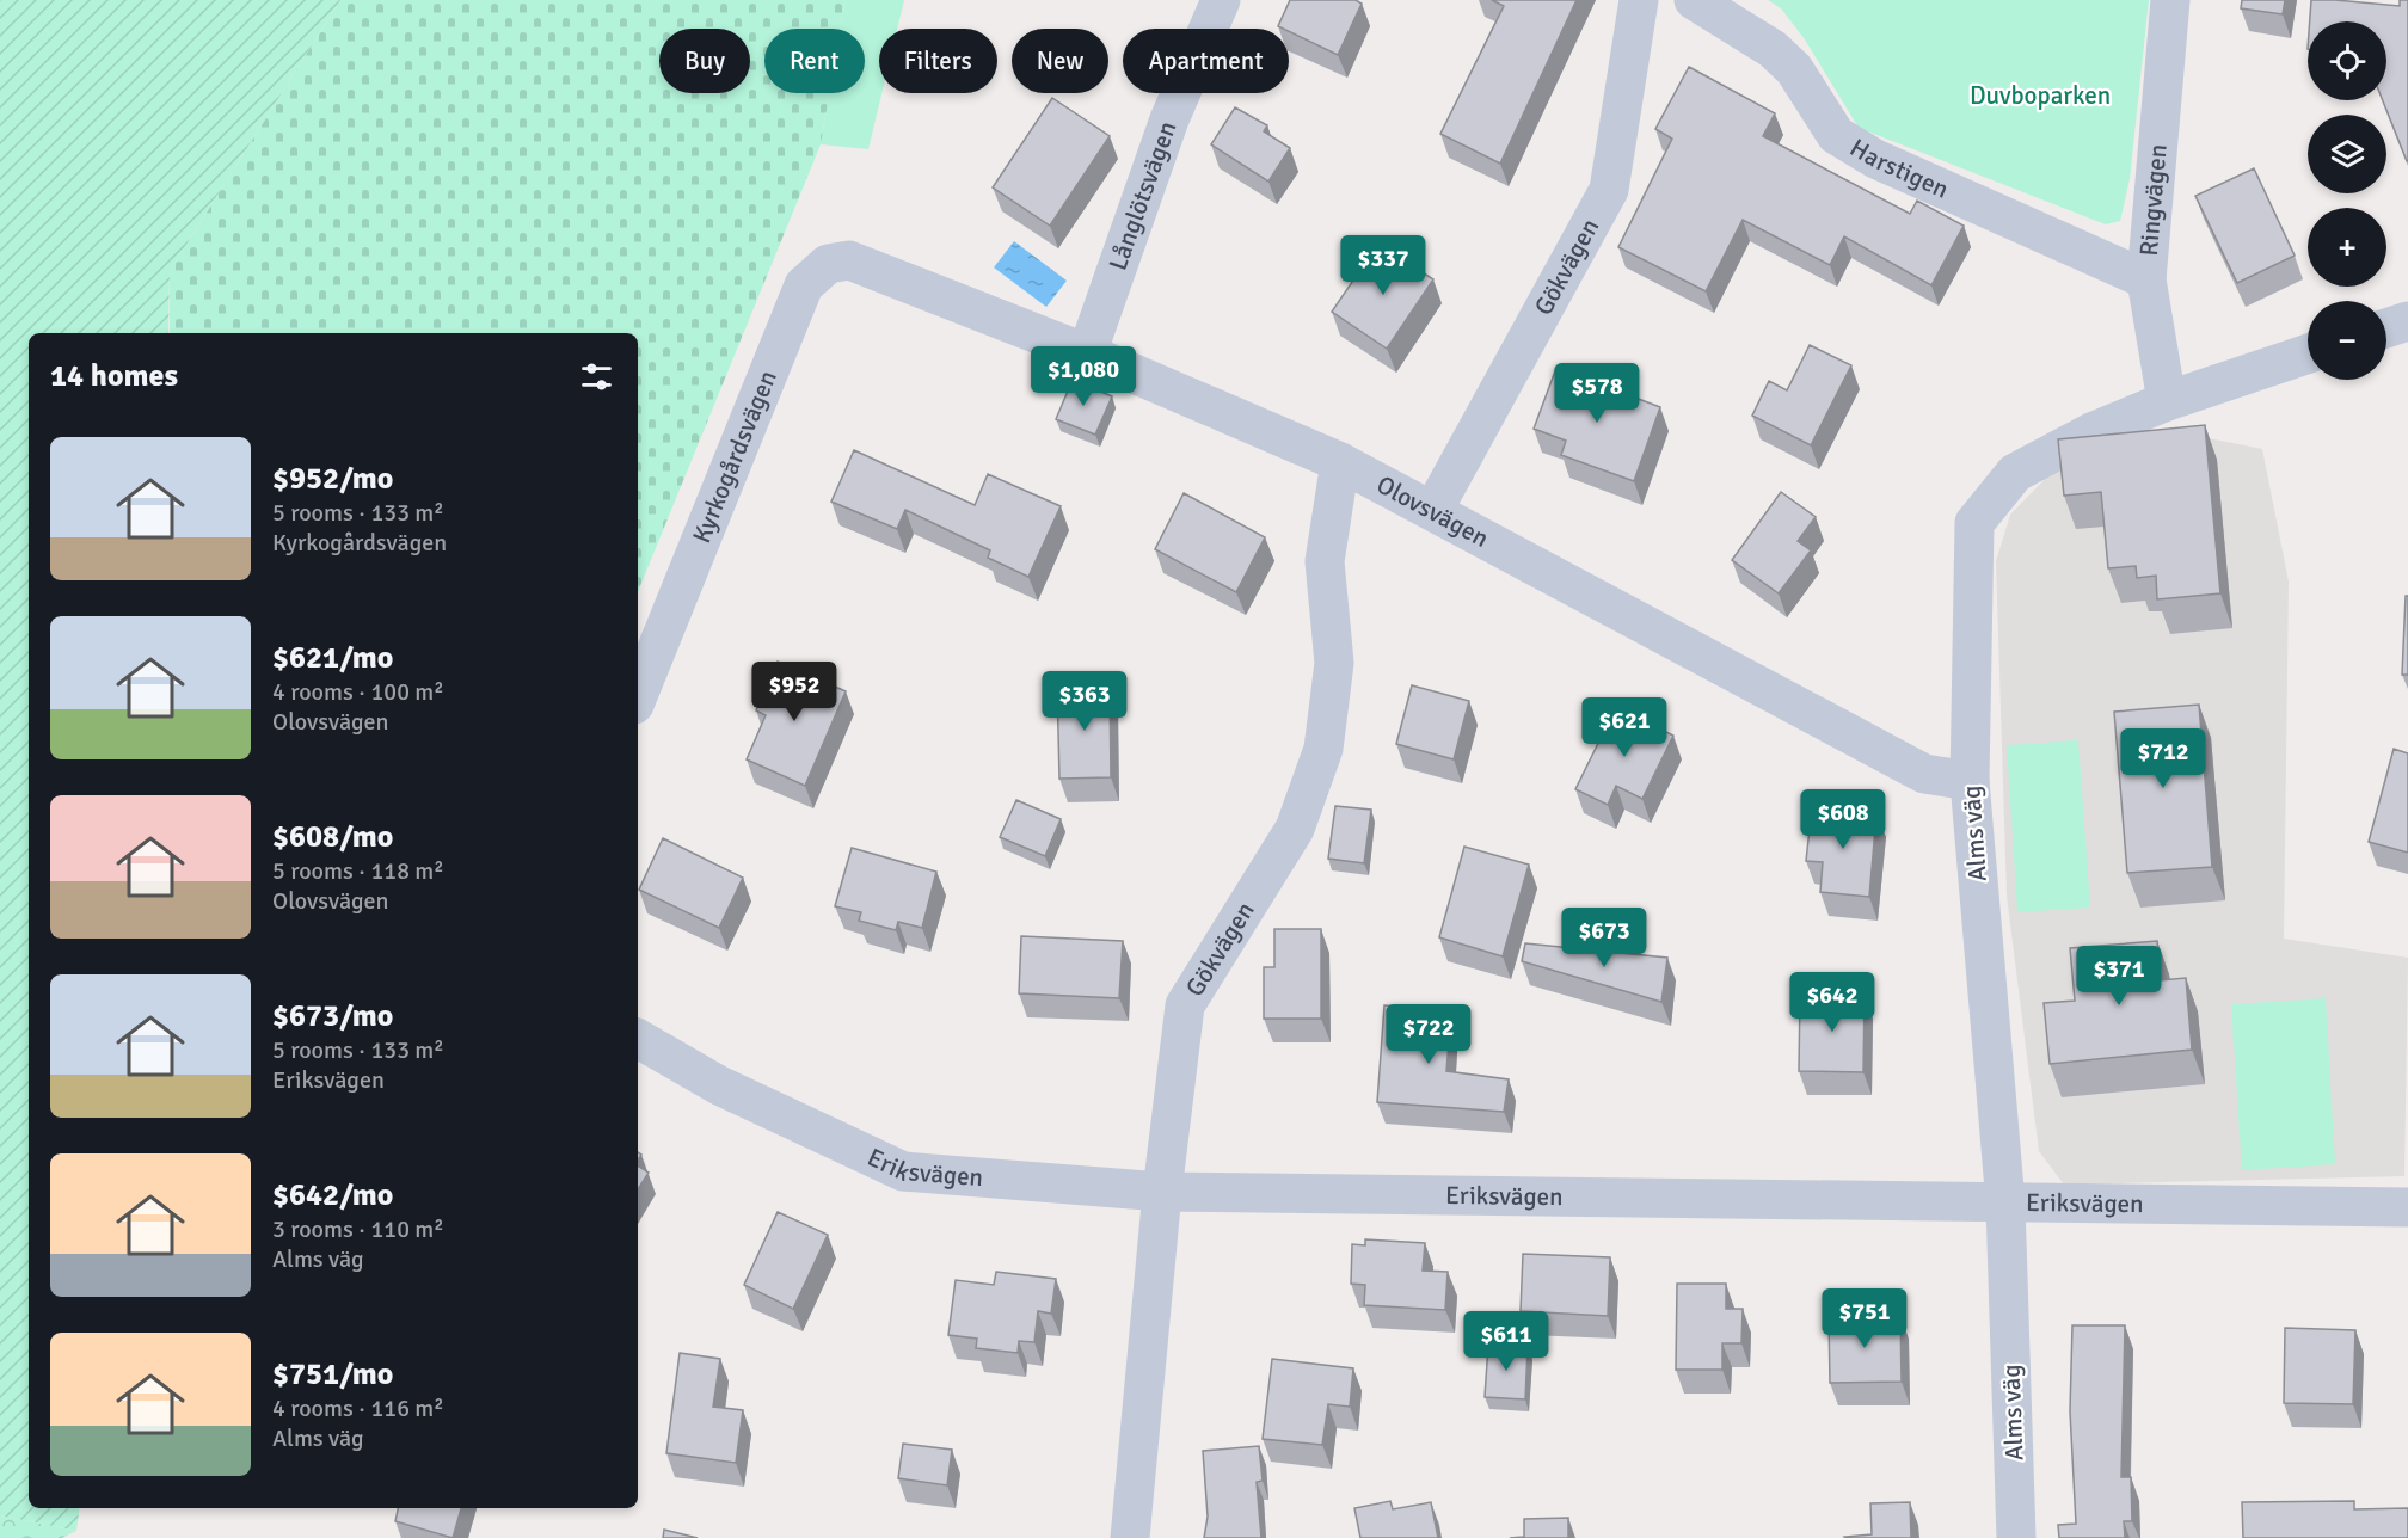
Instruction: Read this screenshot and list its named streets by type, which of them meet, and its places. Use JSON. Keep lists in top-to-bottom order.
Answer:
{
  "streets": {
    "street": [
      "Harstigen",
      "Långlötsvägen",
      "Ringvägen",
      "Gökvägen",
      "Kyrkogårdsvägen",
      "Olovsvägen",
      "Alms väg",
      "Eriksvägen"
    ]
  },
  "crossings": [
    ["Harstigen", "Ringvägen"],
    ["Långlötsvägen", "Olovsvägen"],
    ["Ringvägen", "Alms väg"],
    ["Gökvägen", "Olovsvägen"],
    ["Gökvägen", "Eriksvägen"],
    ["Kyrkogårdsvägen", "Olovsvägen"],
    ["Olovsvägen", "Alms väg"],
    ["Alms väg", "Eriksvägen"]
  ],
  "parks": ["Duvboparken"],
  "page": {
    "map_buttons": ["+", "−"],
    "chip": [
      "Buy",
      "Rent",
      "Filters",
      "New",
      "Apartment"
    ],
    "price": [
      "$337",
      "$1,080",
      "$578",
      "$952",
      "$363",
      "$621",
      "$712",
      "$608",
      "$673",
      "$371",
      "$642",
      "$722",
      "$751",
      "$611"
    ],
    "heading": "14 homes",
    "list": [
      {
        "name": "$952/mo",
        "note": "5 rooms · 133 m² · Kyrkogårdsvägen"
      },
      {
        "name": "$621/mo",
        "note": "4 rooms · 100 m² · Olovsvägen"
      },
      {
        "name": "$608/mo",
        "note": "5 rooms · 118 m² · Olovsvägen"
      },
      {
        "name": "$673/mo",
        "note": "5 rooms · 133 m² · Eriksvägen"
      },
      {
        "name": "$642/mo",
        "note": "3 rooms · 110 m² · Alms väg"
      },
      {
        "name": "$751/mo",
        "note": "4 rooms · 116 m² · Alms väg"
      }
    ]
  }
}
